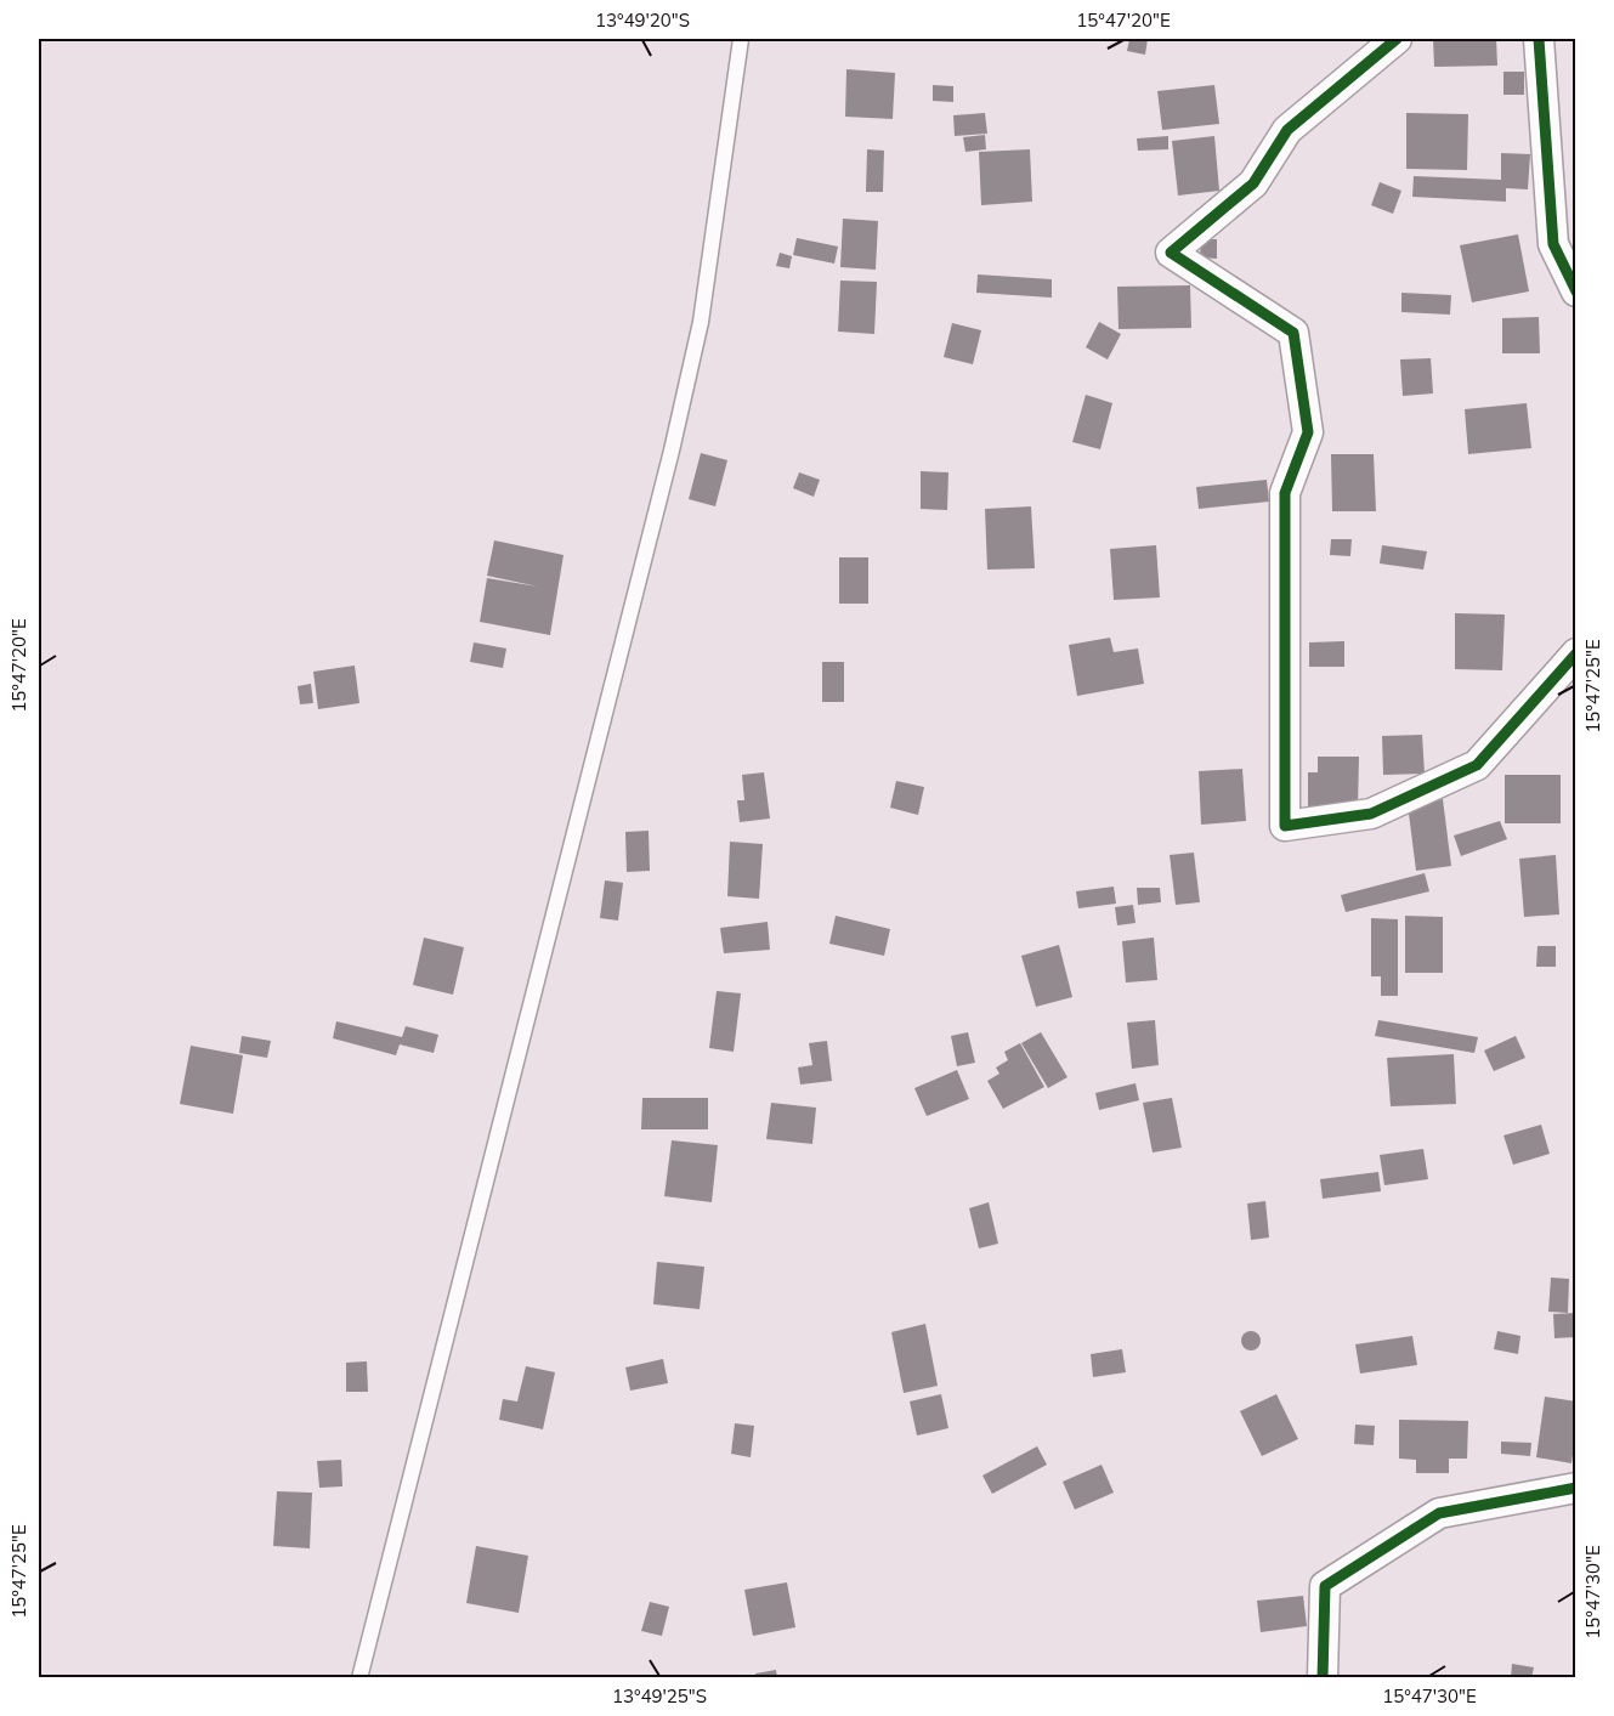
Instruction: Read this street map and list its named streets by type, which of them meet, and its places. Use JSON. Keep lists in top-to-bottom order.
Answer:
{
  "coordinates": [
    "13°49'20\"S",
    "15°47'20\"E",
    "15°47'25\"E",
    "15°47'30\"E",
    "13°49'25\"S"
  ]
}
